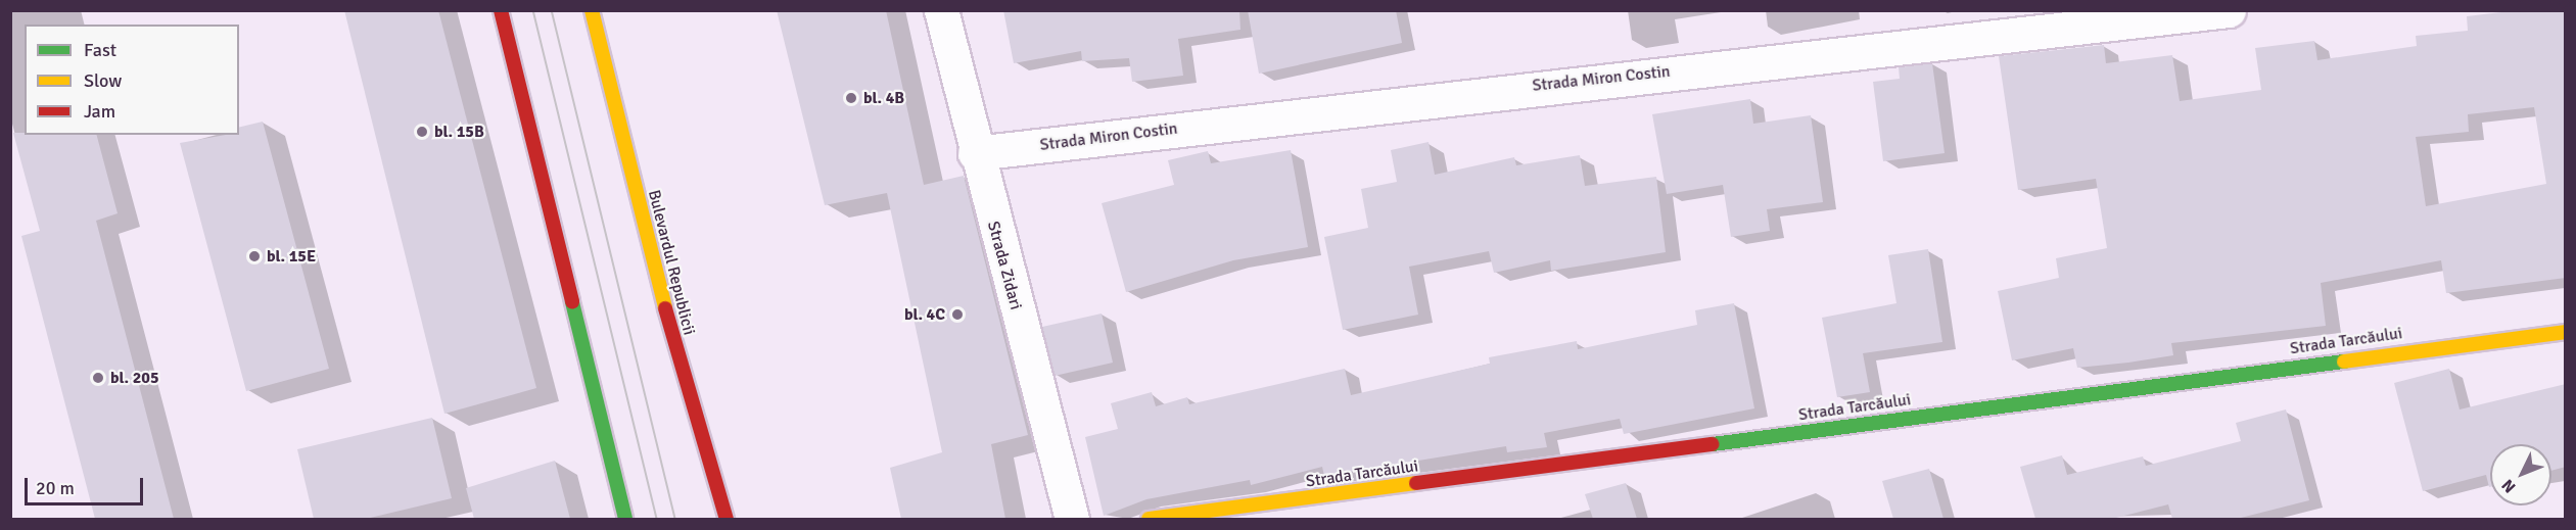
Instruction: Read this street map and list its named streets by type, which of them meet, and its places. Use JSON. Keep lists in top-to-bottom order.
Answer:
{
  "streets": {
    "street": [
      "Strada Miron Costin",
      "Bulevardul Republicii",
      "Strada Zidari",
      "Strada Tarcăului"
    ]
  },
  "crossings": [
    ["Strada Miron Costin", "Strada Zidari"]
  ],
  "places": [
    "bl. 4B",
    "bl. 15B",
    "bl. 15E",
    "bl. 4C",
    "bl. 205"
  ],
  "legend": ["Fast", "Slow", "Jam"],
  "scale_bar": "20 m",
  "north": "bottom left"
}
